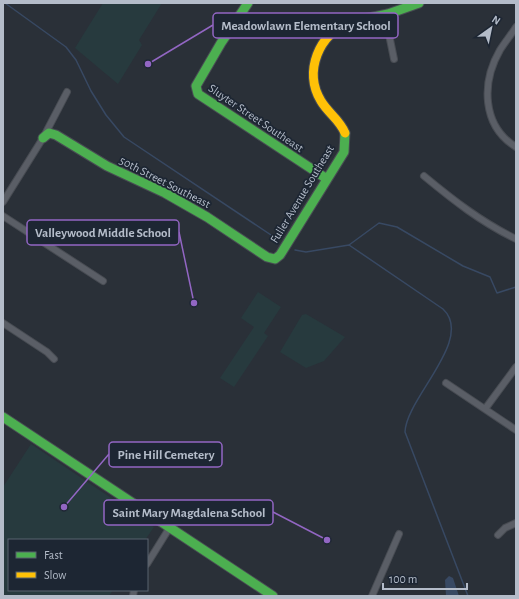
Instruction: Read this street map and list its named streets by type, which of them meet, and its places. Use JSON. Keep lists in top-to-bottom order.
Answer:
{
  "streets": {
    "street": ["Sluyter Street Southeast", "50th Street Southeast", "Fuller Avenue Southeast"]
  },
  "crossings": [
    ["Sluyter Street Southeast", "Fuller Avenue Southeast"],
    ["50th Street Southeast", "Fuller Avenue Southeast"]
  ],
  "places": [
    "Meadowlawn Elementary School",
    "Valleywood Middle School",
    "Pine Hill Cemetery",
    "Saint Mary Magdalena School"
  ],
  "legend": ["Fast", "Slow"],
  "scale_bar": "100 m",
  "north": "top right"
}
